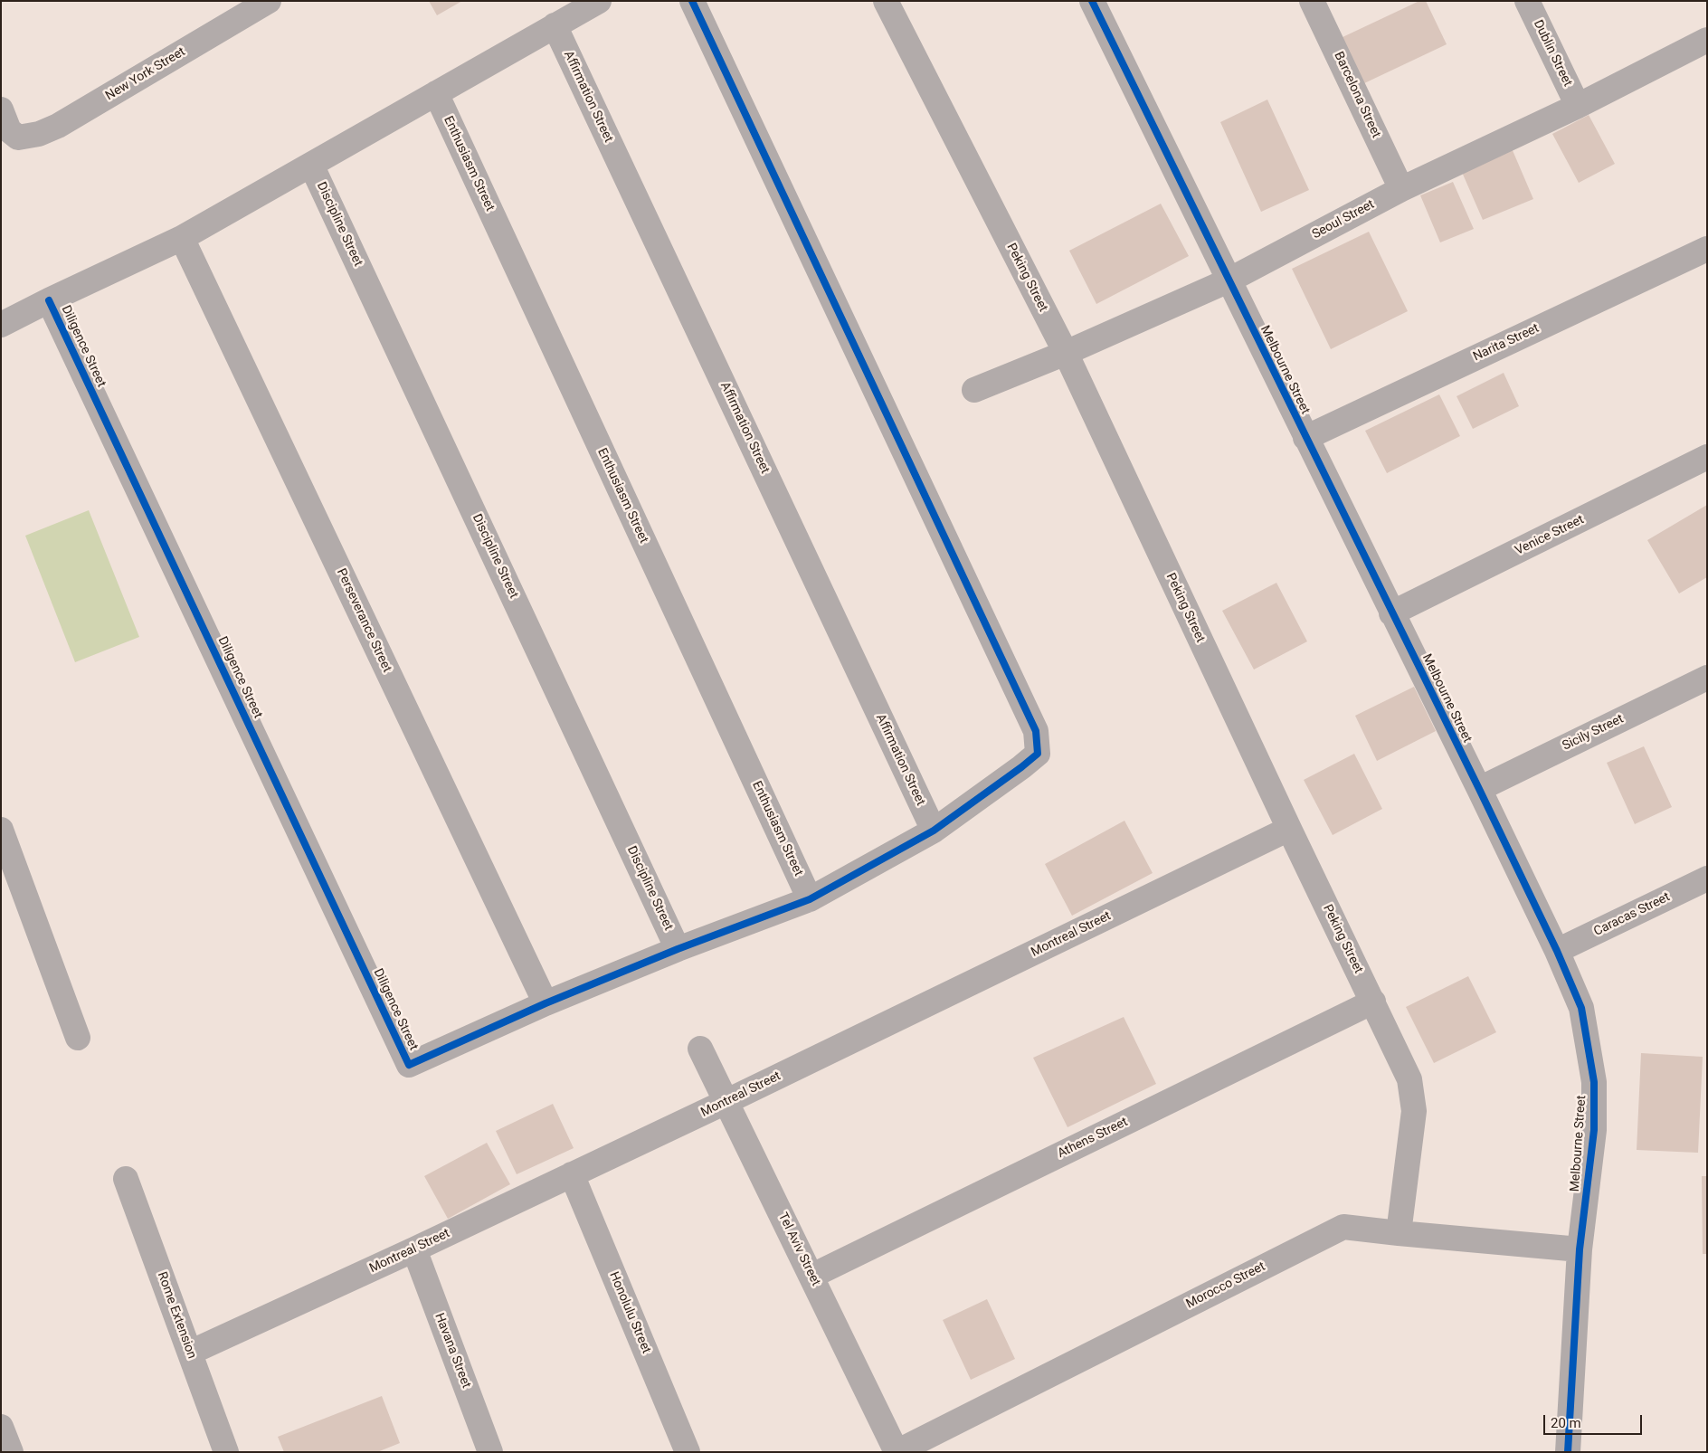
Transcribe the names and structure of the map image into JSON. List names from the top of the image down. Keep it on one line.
{"streets":{"street":["Dublin Street","New York Street","Barcelona Street","Affirmation Street","Enthusiasm Street","Seoul Street","Discipline Street","Peking Street","Narita Street","Diligence Street","Melbourne Street","Venice Street","Perseverance Street","Sicily Street","Caracas Street","Montreal Street","Athens Street","Tel Aviv Street","Morocco Street","Honolulu Street","Rome Extension","Havana Street"]},"crossings":[["Dublin Street","Seoul Street"],["Barcelona Street","Seoul Street"],["Seoul Street","Peking Street"],["Seoul Street","Melbourne Street"],["Peking Street","Montreal Street"],["Peking Street","Athens Street"],["Peking Street","Morocco Street"],["Narita Street","Melbourne Street"],["Diligence Street","Perseverance Street"],["Melbourne Street","Venice Street"],["Melbourne Street","Sicily Street"],["Melbourne Street","Caracas Street"],["Melbourne Street","Morocco Street"],["Montreal Street","Tel Aviv Street"],["Montreal Street","Honolulu Street"],["Montreal Street","Rome Extension"],["Montreal Street","Havana Street"],["Athens Street","Tel Aviv Street"],["Tel Aviv Street","Morocco Street"]],"scale_bar":"20 m"}
